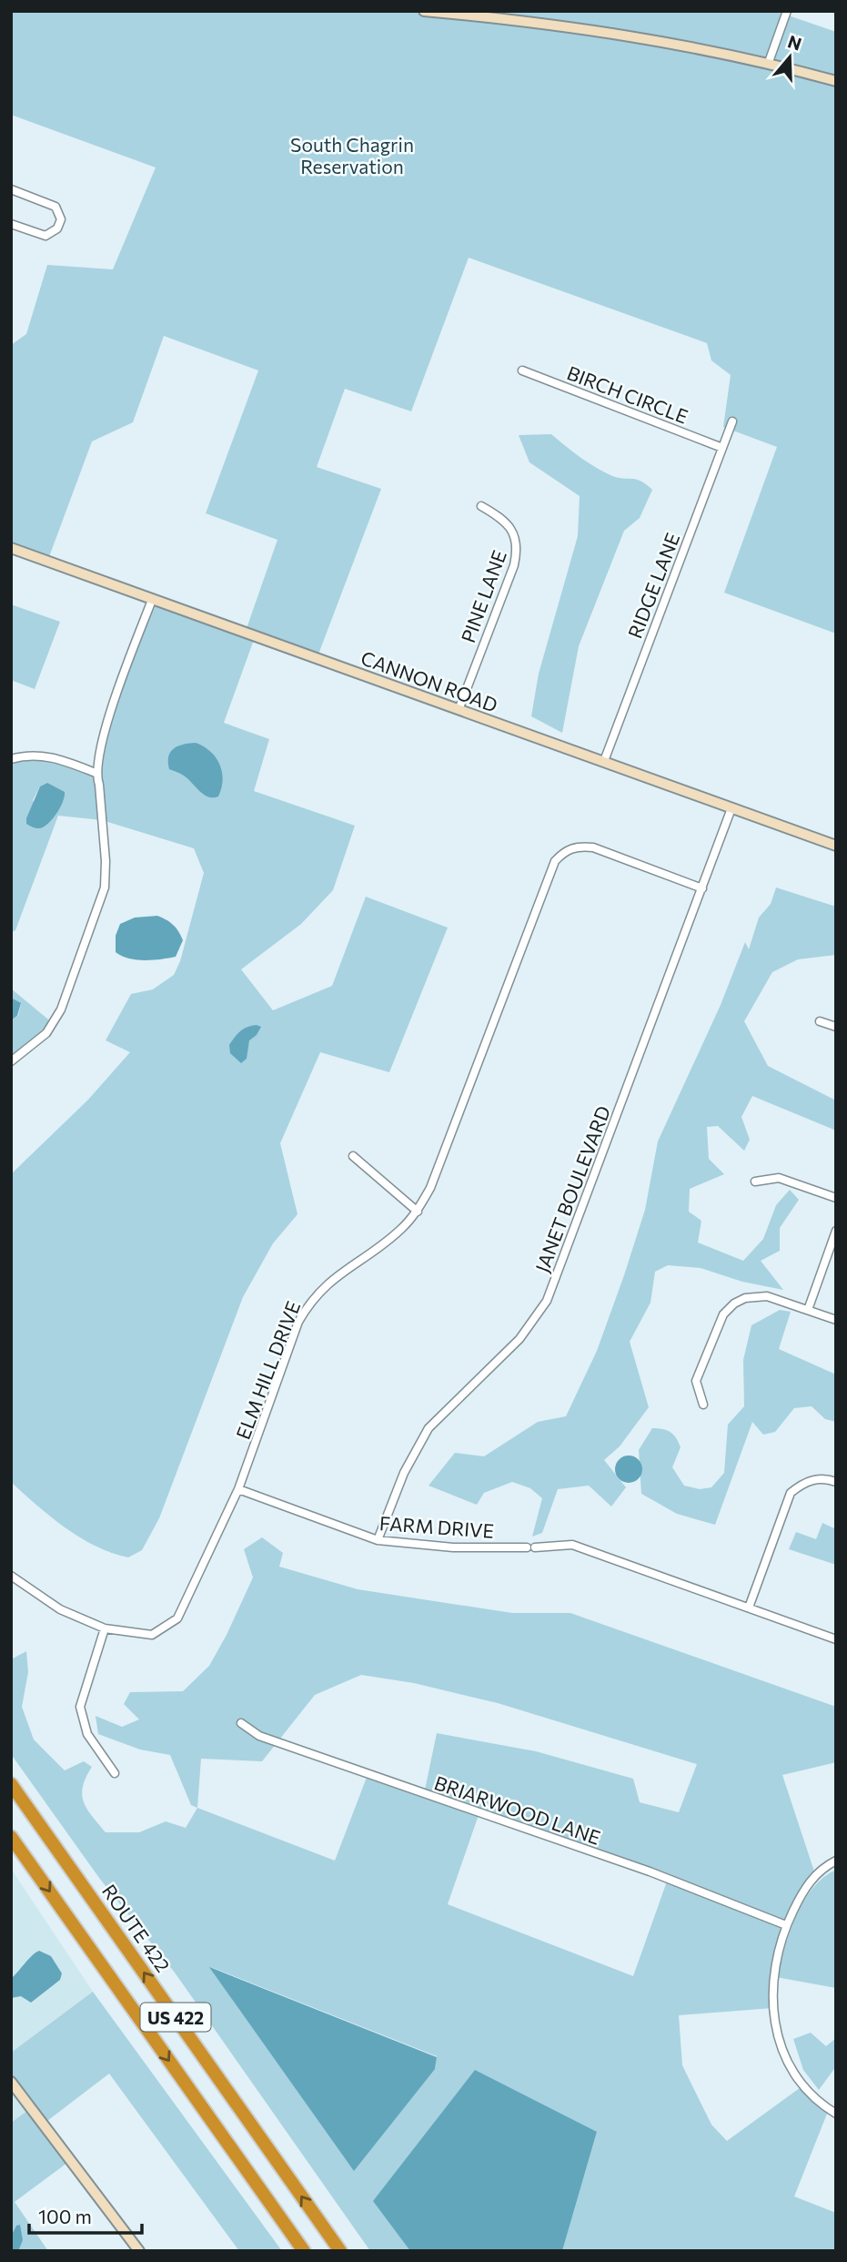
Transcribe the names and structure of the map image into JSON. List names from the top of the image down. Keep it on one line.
{"streets":{"highway":["ROUTE 422","US 422"],"main road":["CANNON ROAD"],"street":["BIRCH CIRCLE","RIDGE LANE","PINE LANE","JANET BOULEVARD","ELM HILL DRIVE","FARM DRIVE","BRIARWOOD LANE"]},"crossings":[["BIRCH CIRCLE","RIDGE LANE"],["RIDGE LANE","CANNON ROAD"],["PINE LANE","CANNON ROAD"],["CANNON ROAD","JANET BOULEVARD"],["JANET BOULEVARD","ELM HILL DRIVE"],["JANET BOULEVARD","FARM DRIVE"],["ELM HILL DRIVE","FARM DRIVE"]],"parks":["South Chagrin Reservation"],"scale_bar":"100 m","north":"top"}
